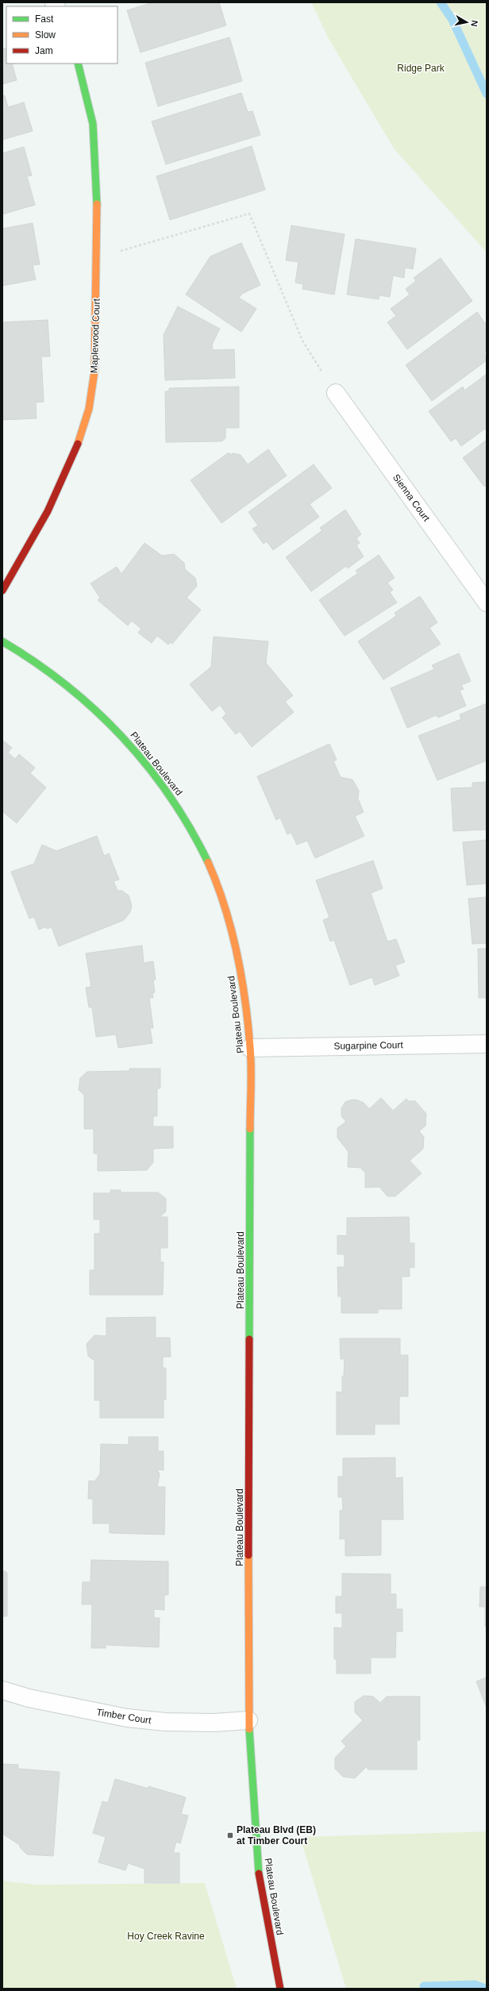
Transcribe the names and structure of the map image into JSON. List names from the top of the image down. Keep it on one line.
{"streets":{"street":["Maplewood Court","Sienna Court","Plateau Boulevard","Sugarpine Court","Timber Court"]},"crossings":[["Plateau Boulevard","Sugarpine Court"],["Plateau Boulevard","Timber Court"]],"parks":["Ridge Park","Hoy Creek Ravine"],"places":{"transit":["Plateau Blvd (EB) at Timber Court"]},"legend":["Fast","Slow","Jam"],"north":"right"}
